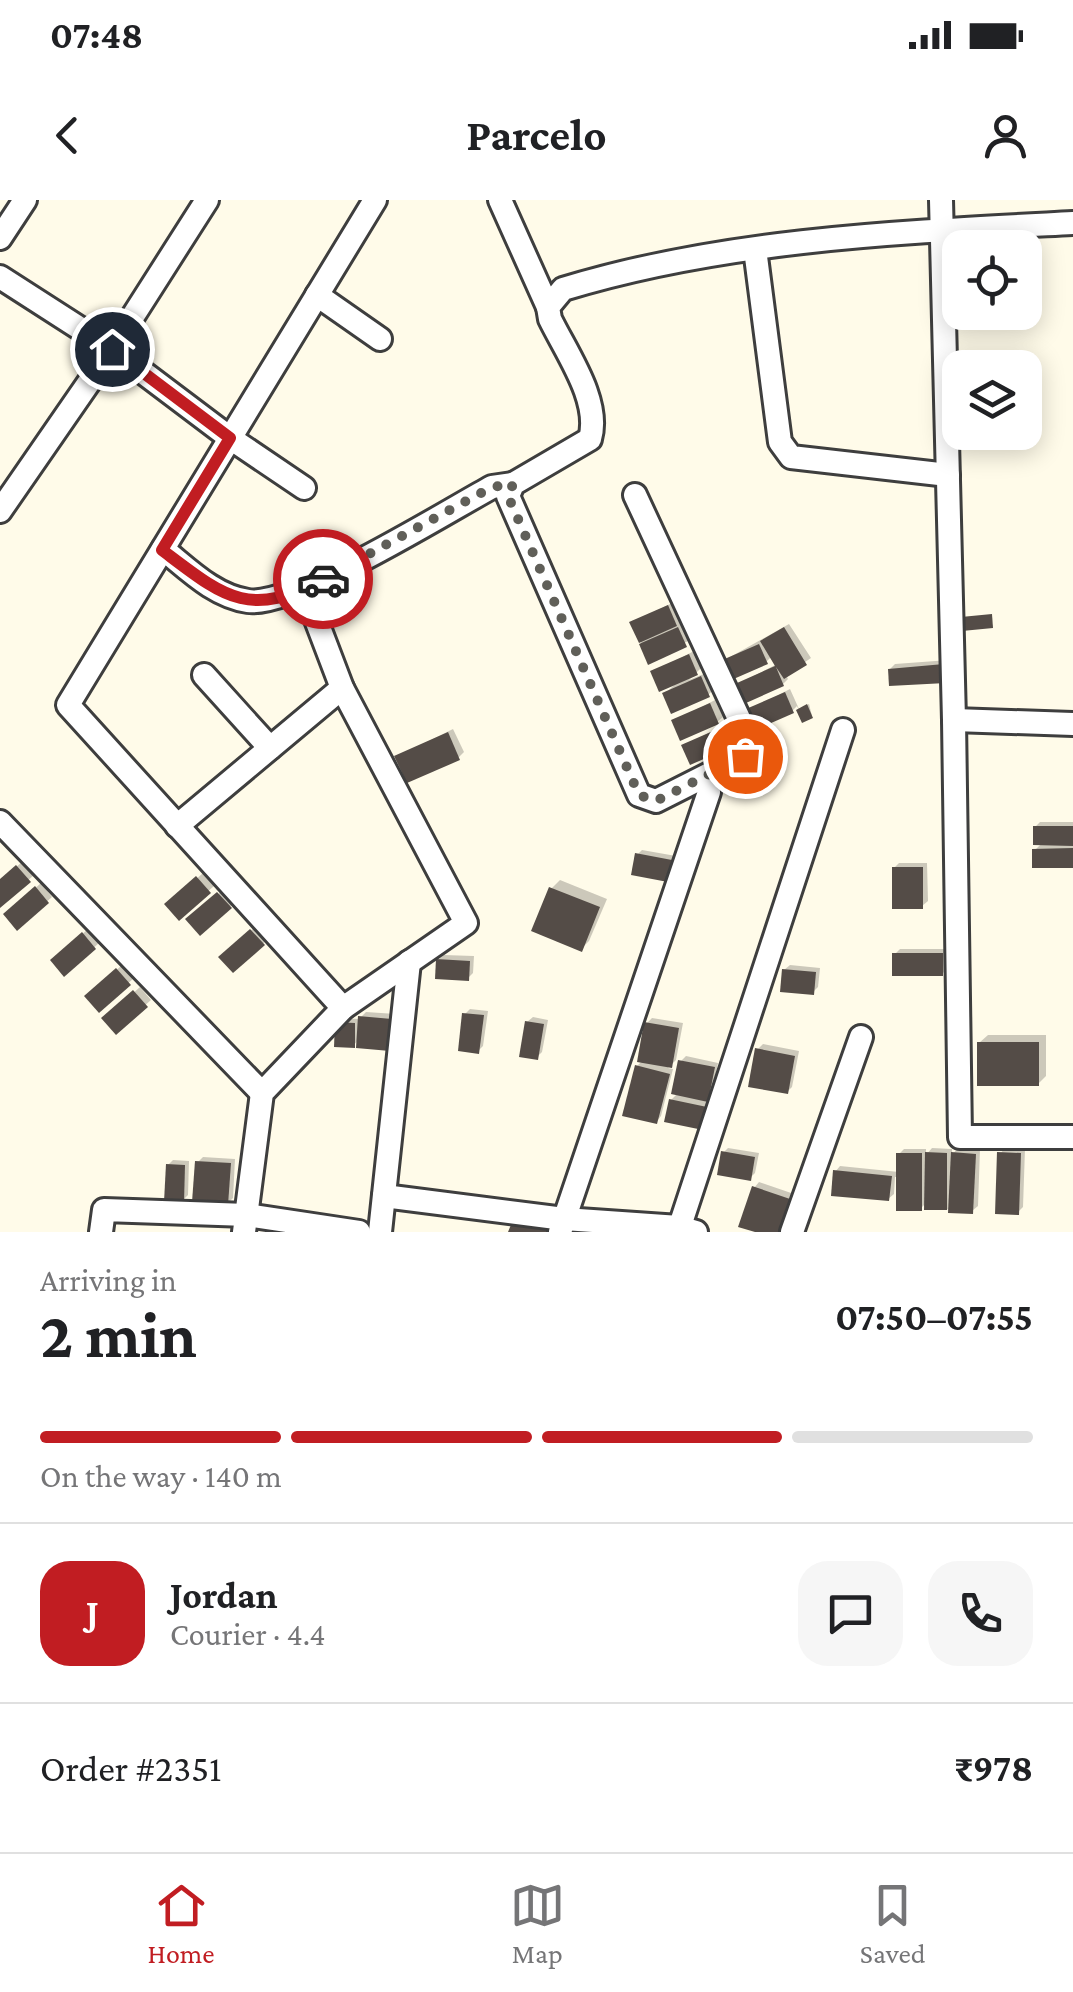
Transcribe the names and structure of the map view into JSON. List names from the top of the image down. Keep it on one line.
{"page":{"status":"07:48","header":"Parcelo","heading":["2 min","Arriving in","07:50–07:55"],"panel":["Jordan","Courier · 4.4","Order #2351","₹978"],"bar":"On the way · 140 m","round":"J","tabs":["Home","Map","Saved"]}}
